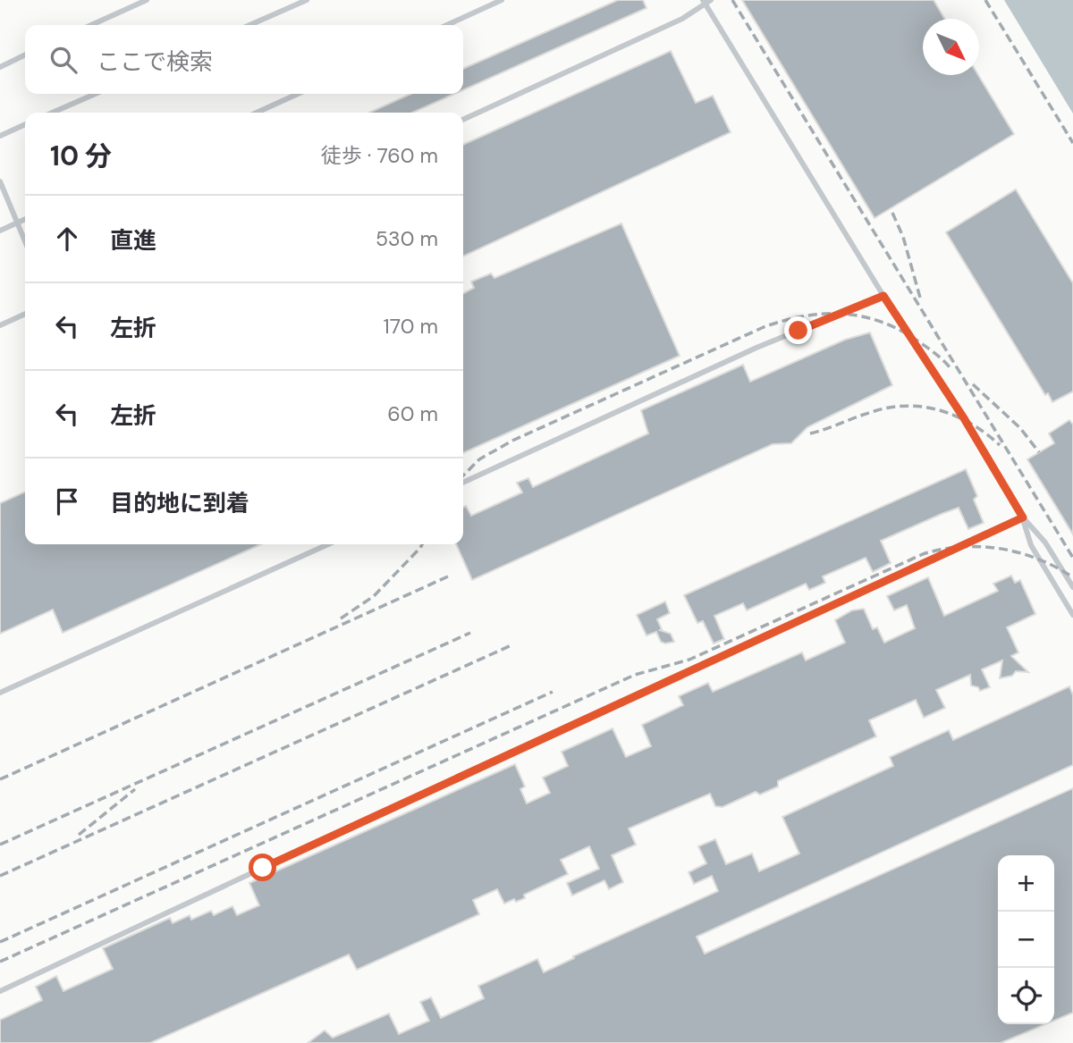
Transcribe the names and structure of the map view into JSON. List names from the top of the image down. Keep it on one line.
{"north":"bottom right","page":{"search":"ここで検索","heading":["10 分","徒歩 · 760 m"],"list":[["直進","530 m"],["左折","170 m"],["左折","60 m"],"目的地に到着"],"map_buttons":["+","−"]}}
